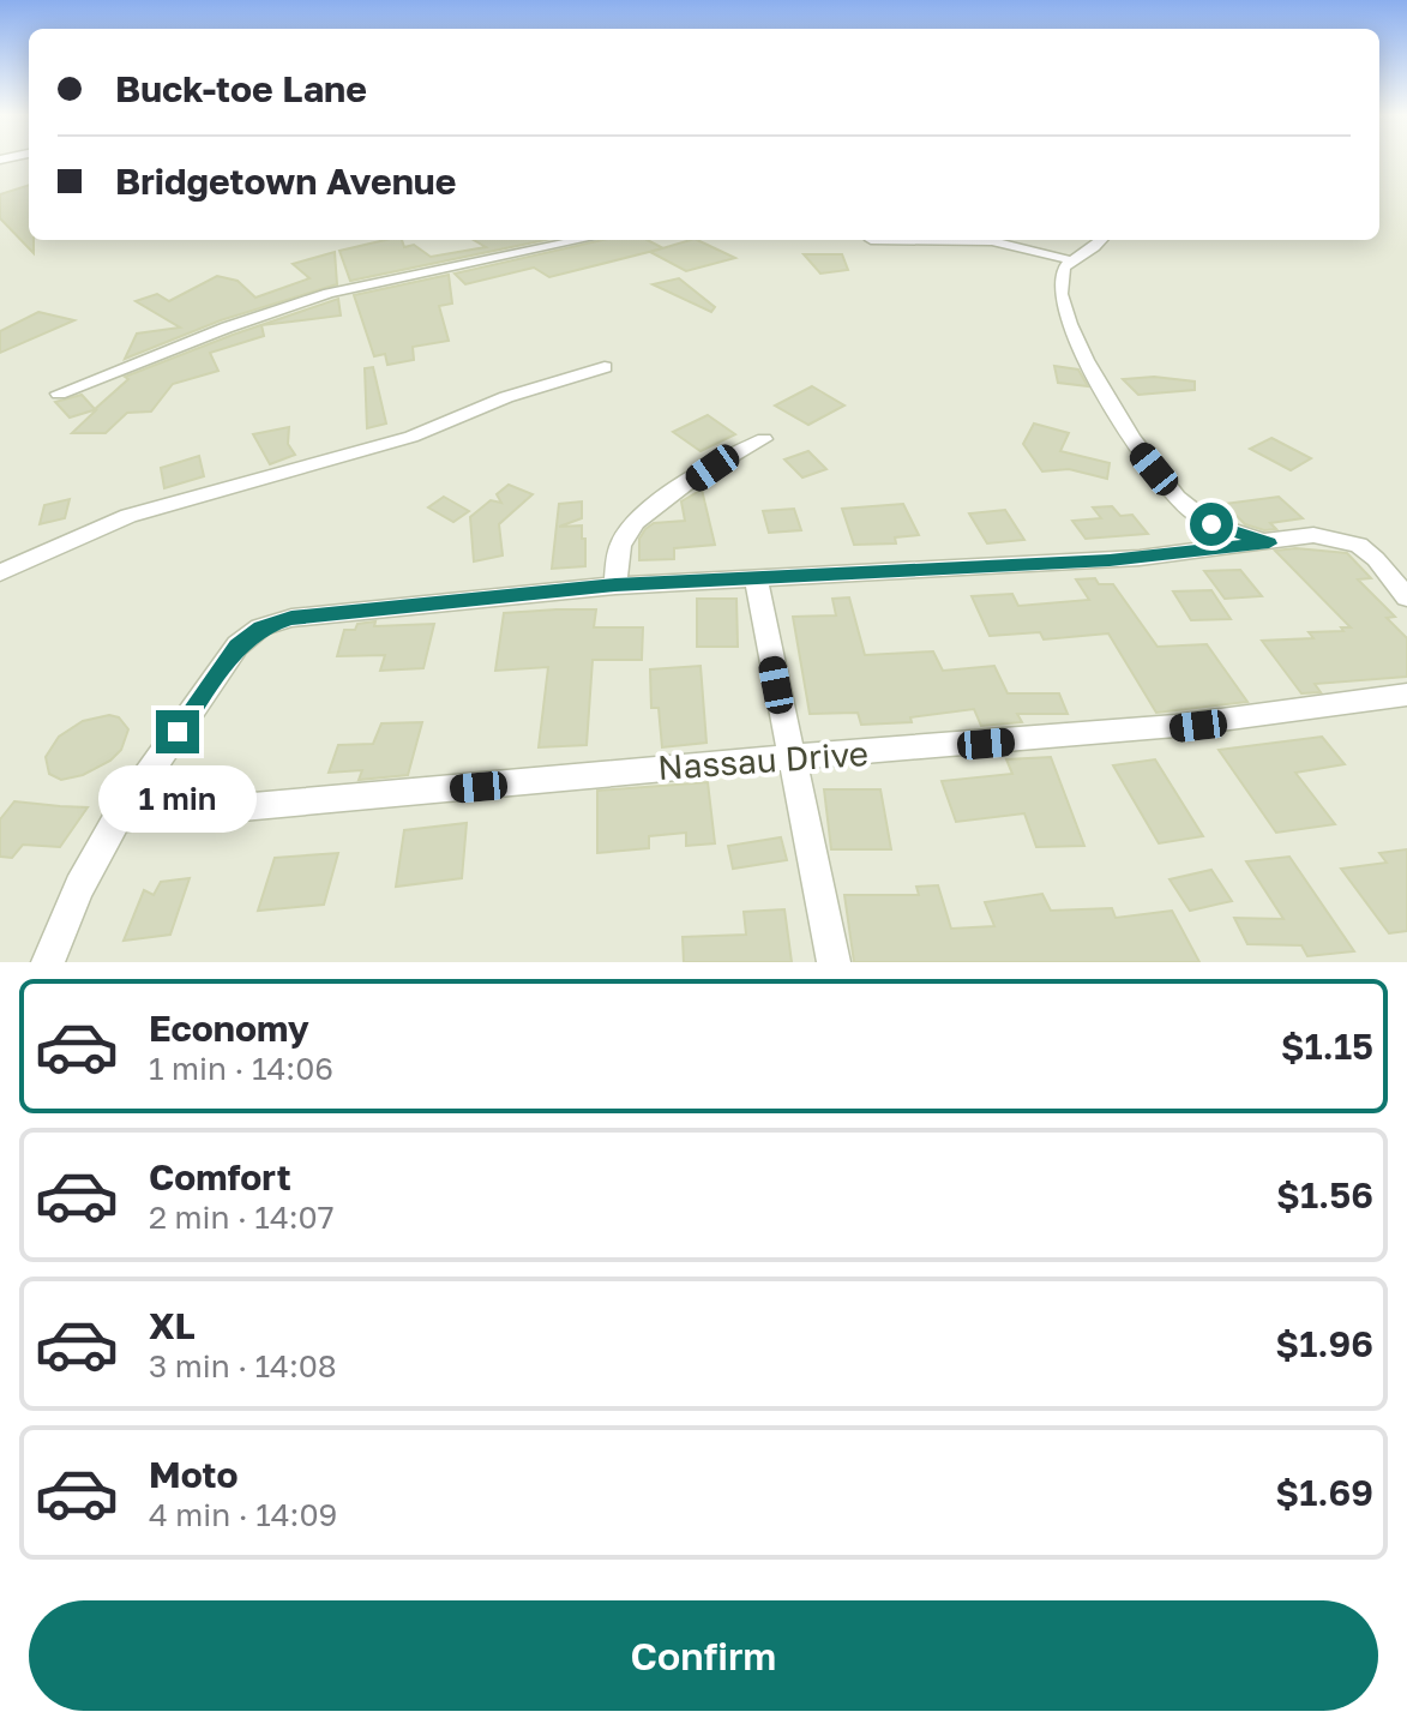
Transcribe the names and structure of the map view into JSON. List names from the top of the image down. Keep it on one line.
{"streets":{"street":["Nassau Drive"]},"page":{"banner":["Buck-toe Lane","Bridgetown Avenue"],"bubble":"1 min","list":[{"name":"Economy","note":"1 min · 14:06","value":"$1.15"},{"name":"Comfort","note":"2 min · 14:07","value":"$1.56"},{"name":"XL","note":"3 min · 14:08","value":"$1.96"},{"name":"Moto","note":"4 min · 14:09","value":"$1.69"}],"buttons":"Confirm"}}
